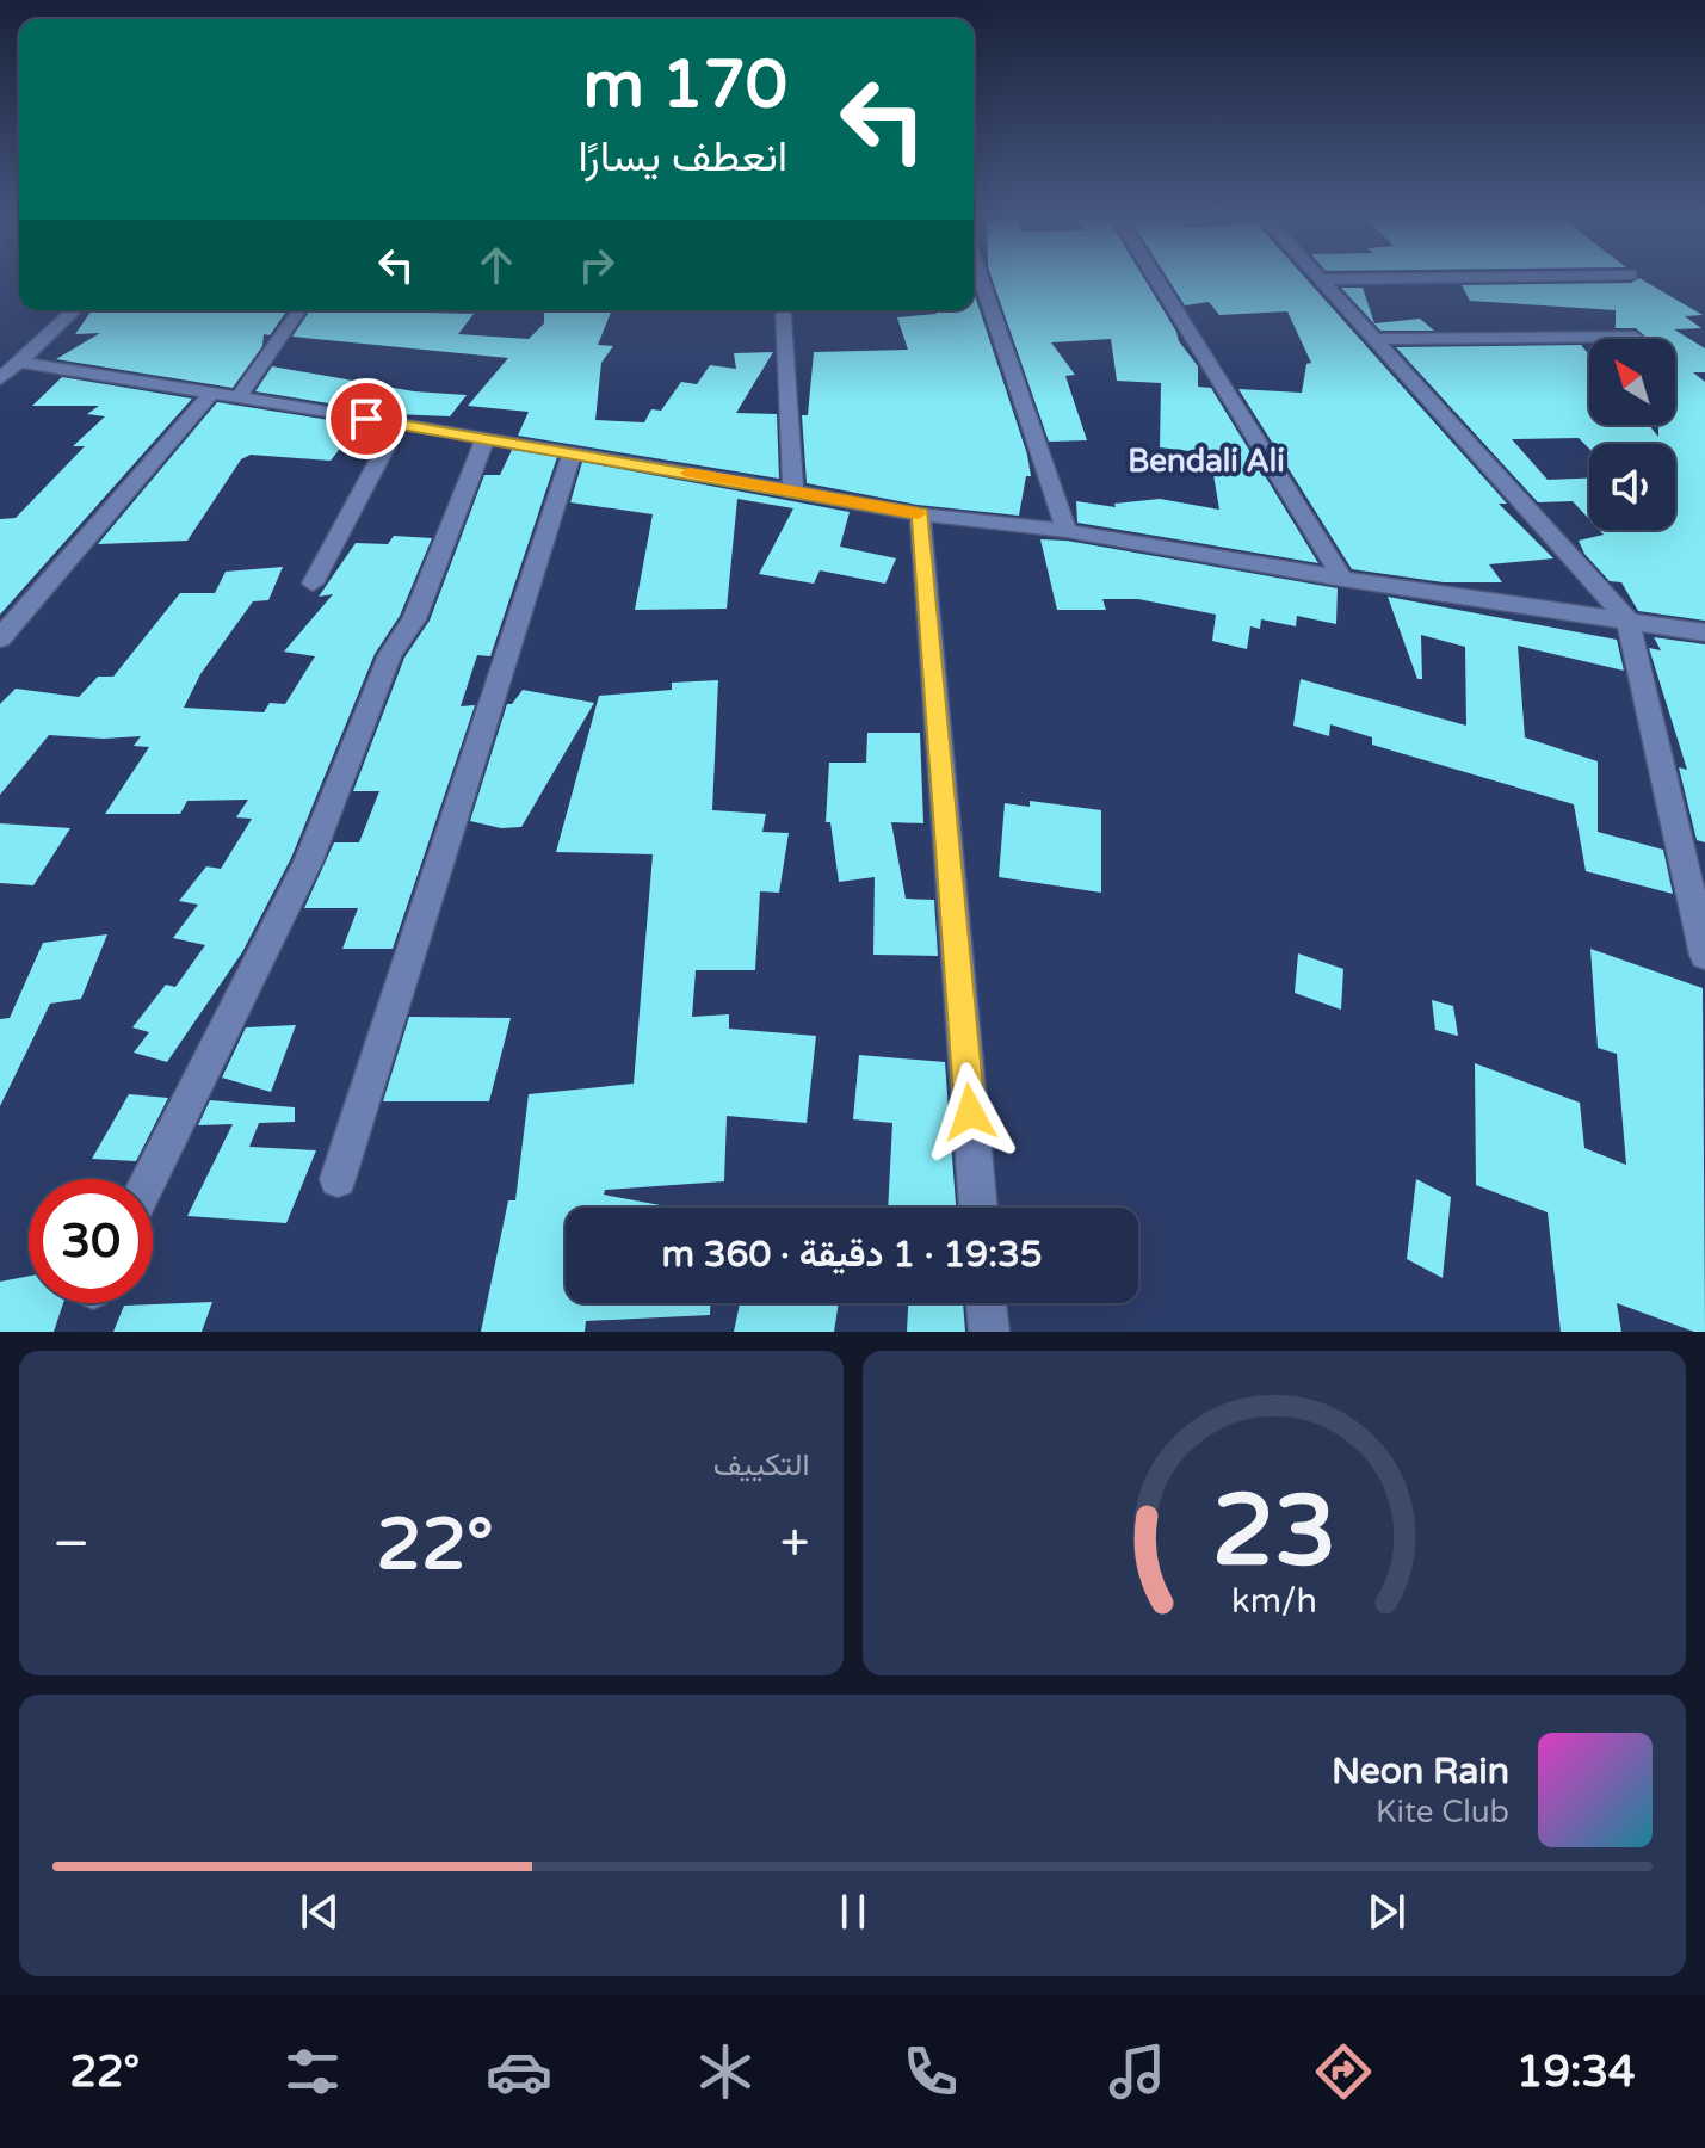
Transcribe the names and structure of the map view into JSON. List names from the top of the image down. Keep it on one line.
{"districts":["Bendali Ali"],"north":"top left","page":{"turn":["170 m","انعطف يسارًا"],"limit":"30","trip":"19:35 · 1 دقيقة · 360 m","tile":"التكييف","heat":["−","22°","+"],"song":["Neon Rain","Kite Club"],"tabs":["19:34","22°"],"gauge":["23","km/h"]}}
